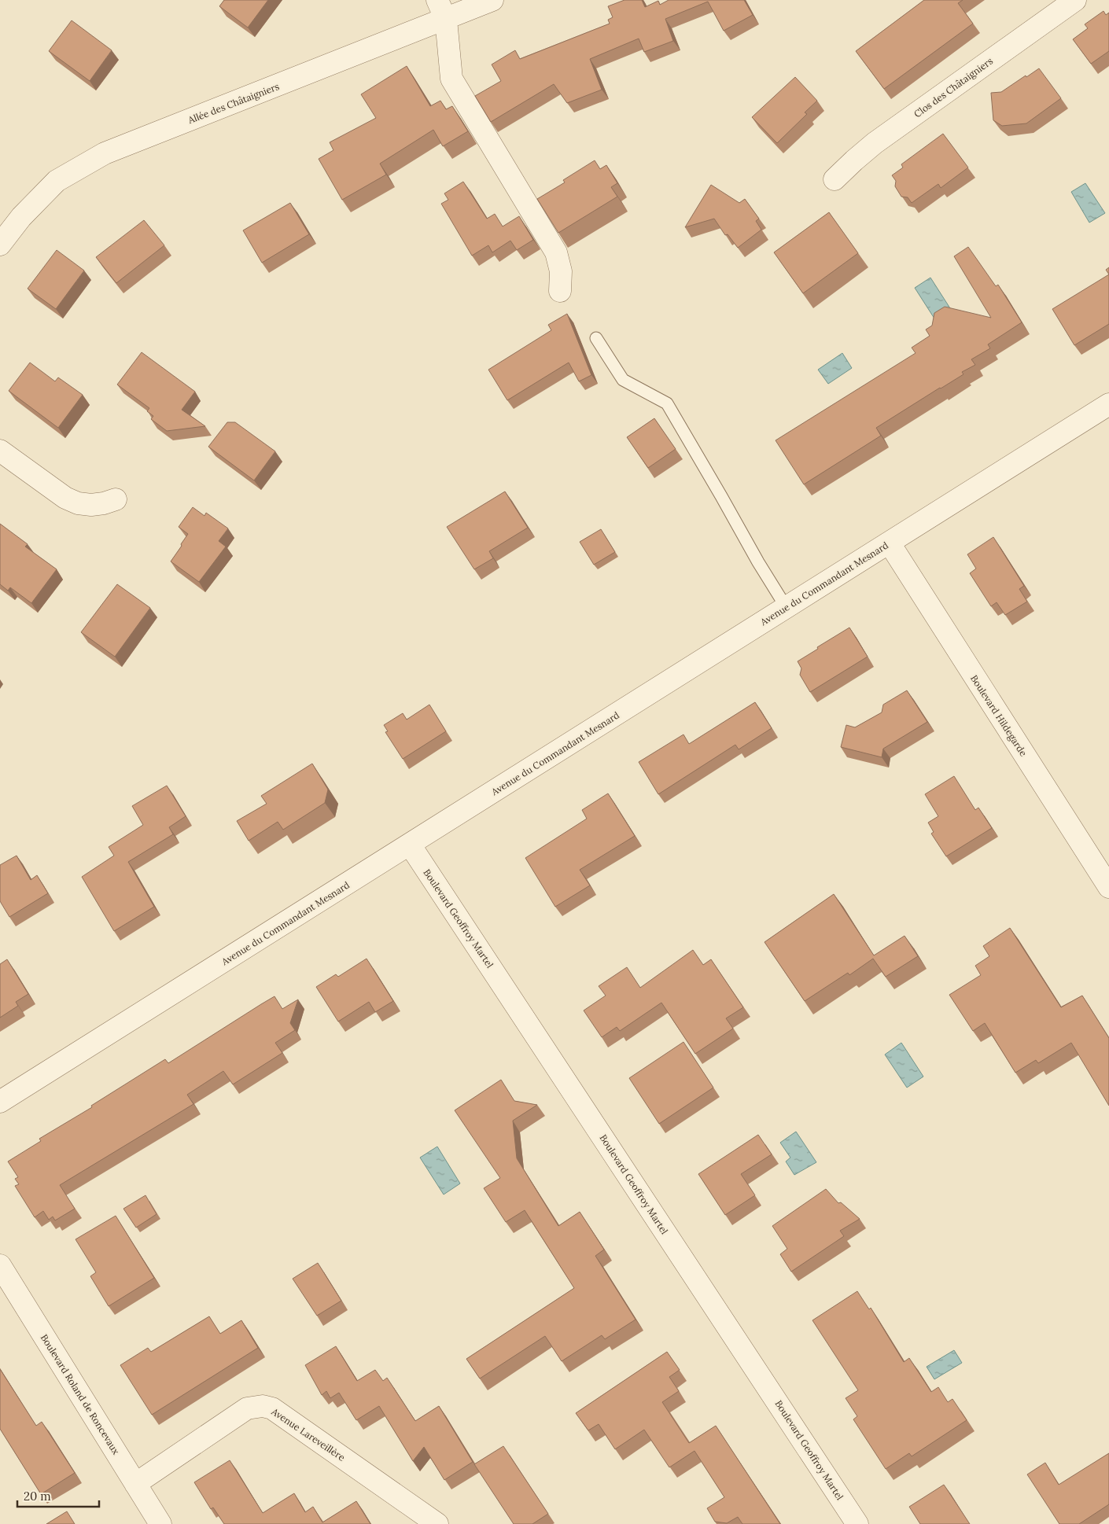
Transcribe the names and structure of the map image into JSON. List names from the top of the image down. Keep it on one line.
{"streets":{"street":["Clos des Châtaigniers","Allée des Châtaigniers","Avenue du Commandant Mesnard","Boulevard Hildegarde","Boulevard Geoffroy Martel","Boulevard Roland de Roncevaux","Avenue Lareveillère"]},"crossings":[["Avenue du Commandant Mesnard","Boulevard Hildegarde"],["Avenue du Commandant Mesnard","Boulevard Geoffroy Martel"],["Boulevard Roland de Roncevaux","Avenue Lareveillère"]],"scale_bar":"20 m"}
